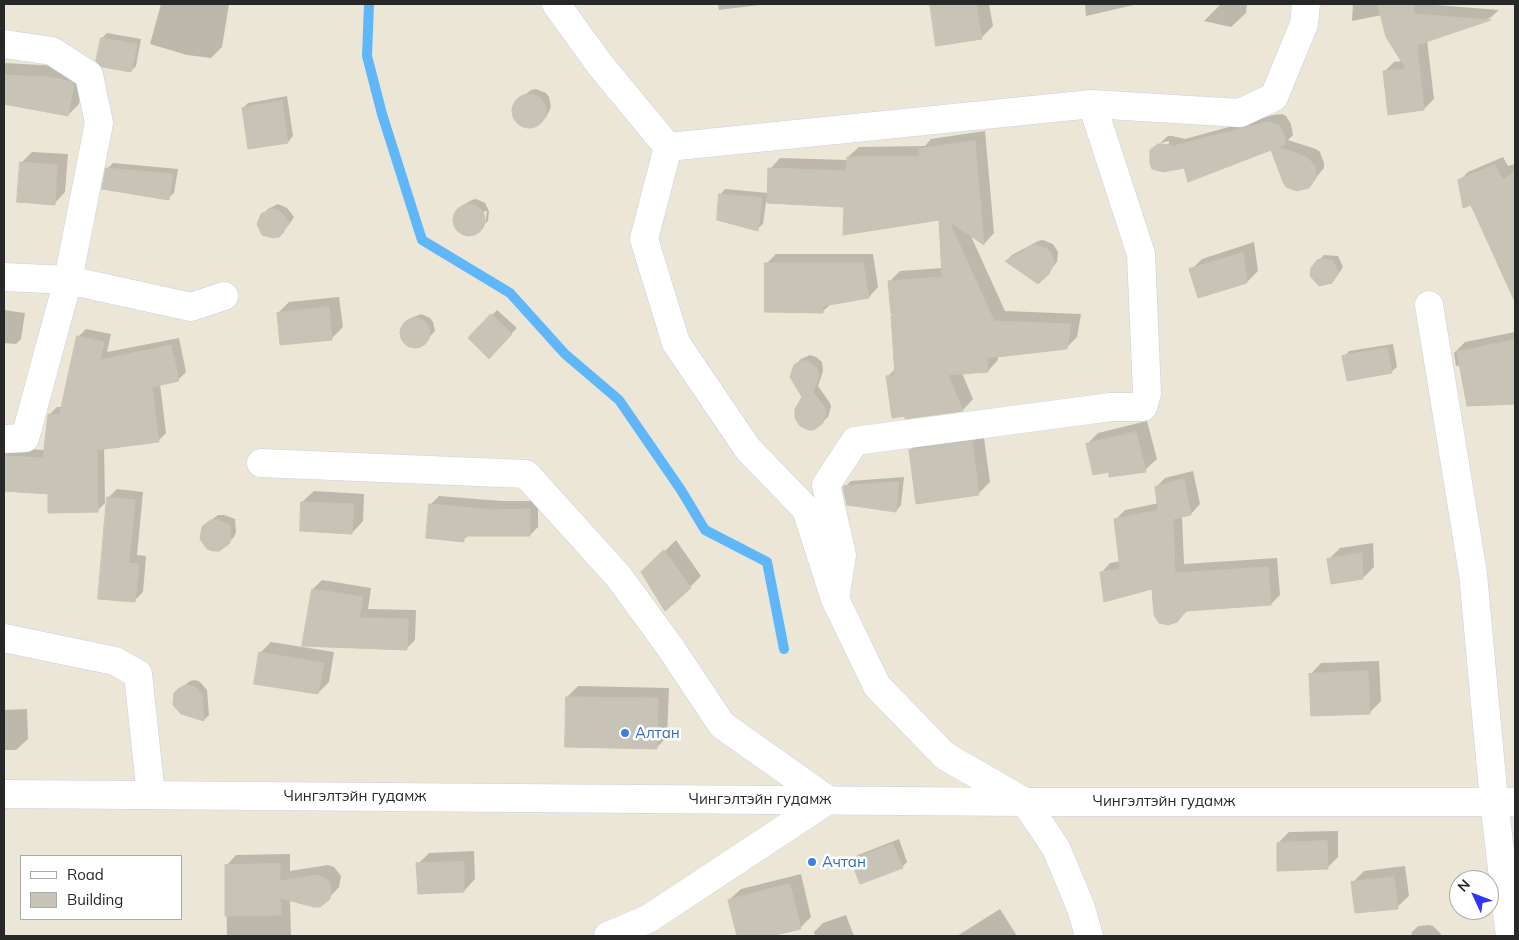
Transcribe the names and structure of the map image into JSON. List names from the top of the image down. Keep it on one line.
{"streets":{"street":["Чингэлтэйн гудамж"]},"places":["Алтан","Ачтан"],"legend":["Road","Building"],"north":"top left"}
